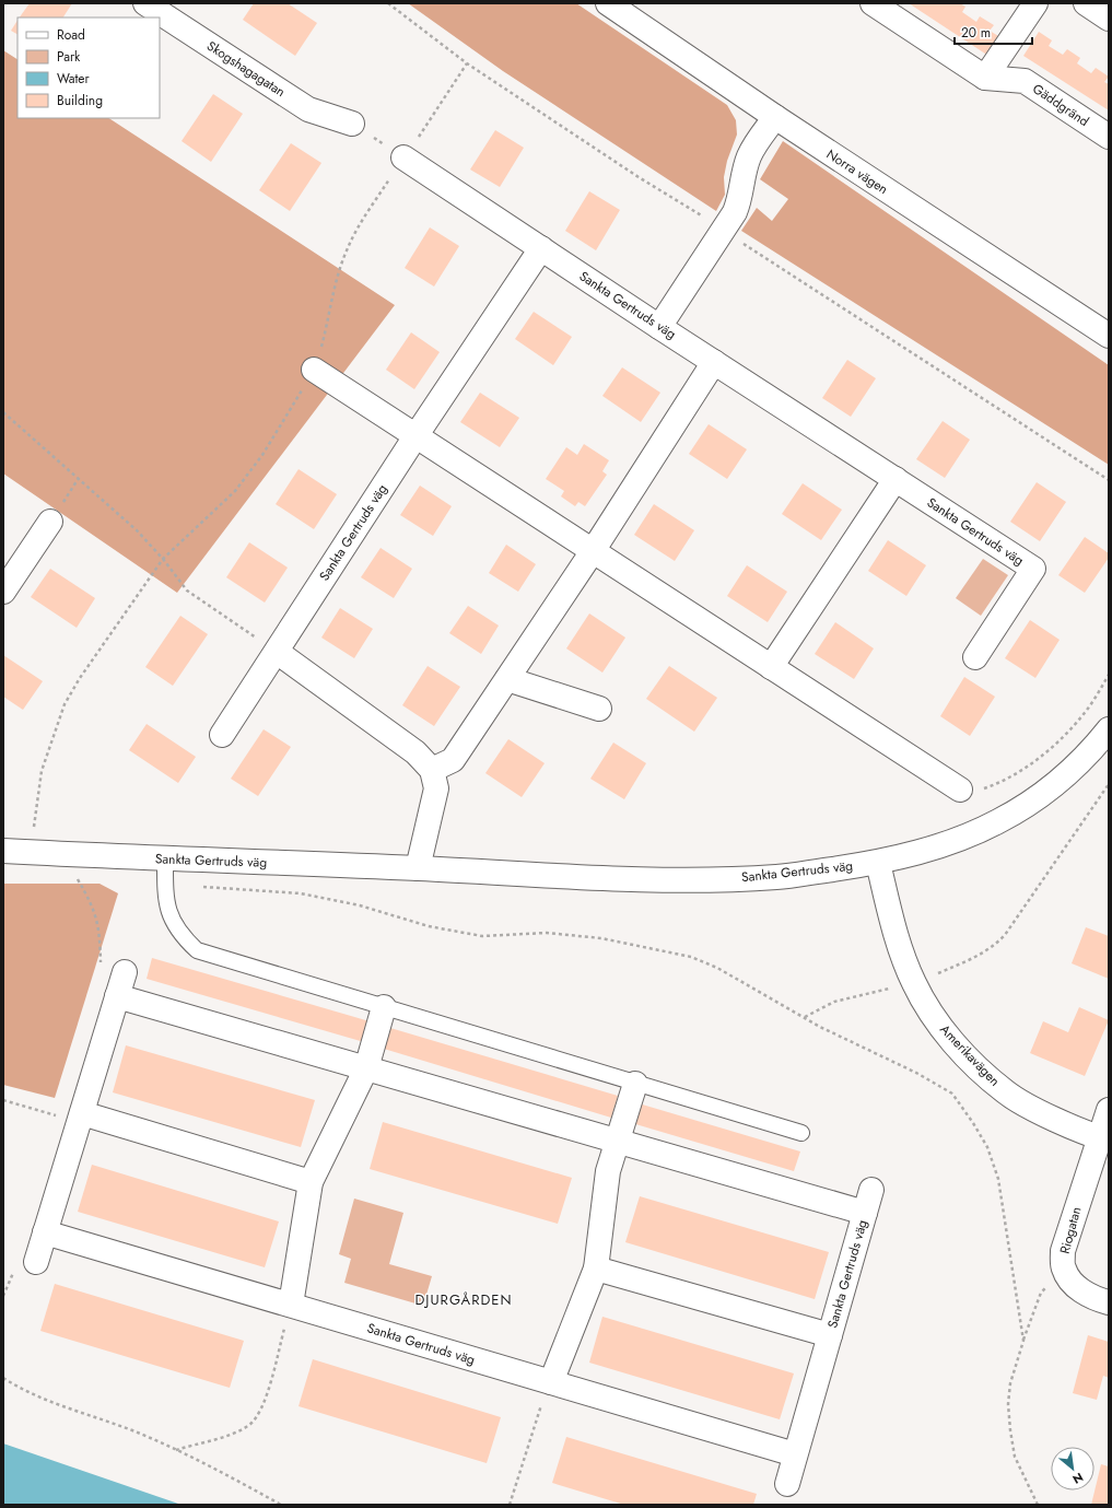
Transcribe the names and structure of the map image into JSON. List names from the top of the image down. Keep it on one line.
{"streets":{"street":["Skogshagagatan","Gäddgränd","Norra vägen","Sankta Gertruds väg","Amerikavägen","Riogatan"]},"crossings":[["Sankta Gertruds väg","Amerikavägen"],["Amerikavägen","Riogatan"]],"districts":["DJURGÅRDEN"],"legend":["Road","Park","Water","Building"],"scale_bar":"20 m","north":"bottom right"}
